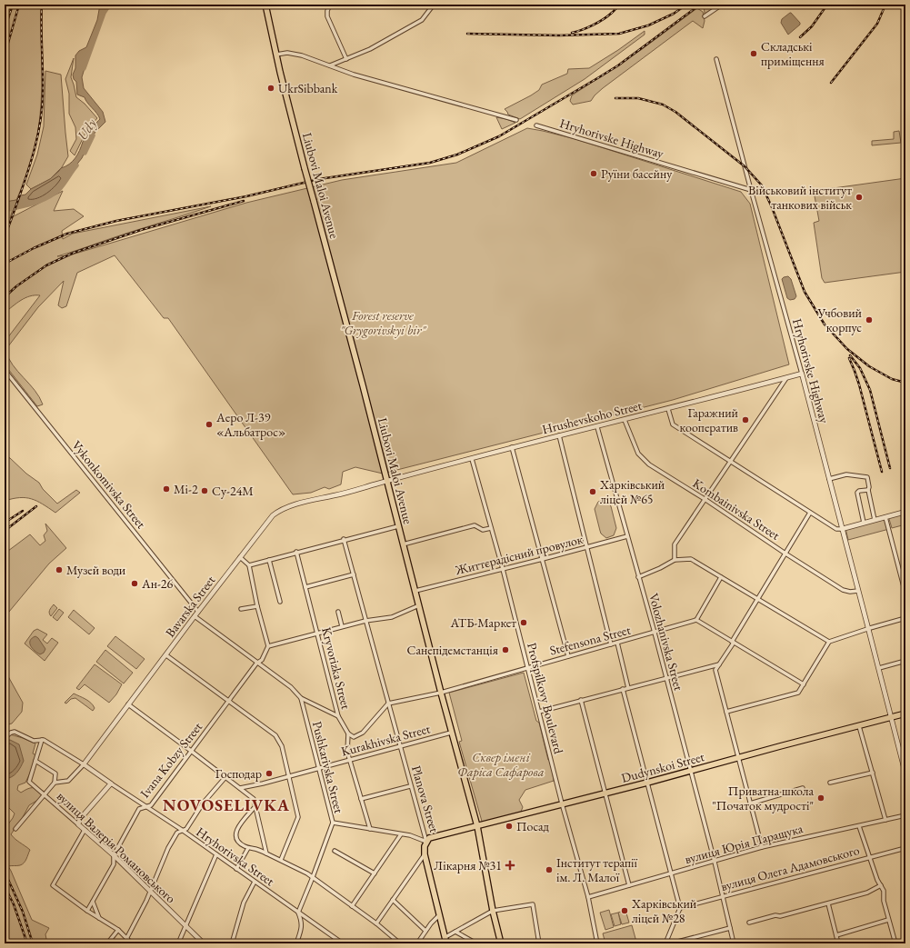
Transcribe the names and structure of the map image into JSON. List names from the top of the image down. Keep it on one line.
{"streets":{"main road":["Liubovi Maloi Avenue","Dudynskoi Street","Planova Street"],"street":["Hryhorivske Highway","Hrushevskoho Street","Vykonkomivska Street","Kombainivska Street","Життєрадісний провулок","Bavarska Street","Stefensona Street","Volozhanivska Street","Kryvorizka Street","Profspilkovy Boulevard","Kurakhivska Street","Ivana Kobzy Street","Pushkarivska Street","вулиця Юрія Паращука","вулиця Валерія Романовського","Hryhorivska Street","вулиця Олега Адамовського"]},"crossings":[["Hryhorivske Highway","Hrushevskoho Street"],["Hryhorivske Highway","Kombainivska Street"],["Hryhorivske Highway","Dudynskoi Street"],["Liubovi Maloi Avenue","Hrushevskoho Street"],["Liubovi Maloi Avenue","Життєрадісний провулок"],["Liubovi Maloi Avenue","Bavarska Street"],["Liubovi Maloi Avenue","Stefensona Street"],["Liubovi Maloi Avenue","Kurakhivska Street"],["Liubovi Maloi Avenue","Dudynskoi Street"],["Hrushevskoho Street","Kombainivska Street"],["Hrushevskoho Street","Bavarska Street"],["Hrushevskoho Street","Volozhanivska Street"],["Hrushevskoho Street","Profspilkovy Boulevard"],["Vykonkomivska Street","Bavarska Street"],["Життєрадісний провулок","Volozhanivska Street"],["Життєрадісний провулок","Profspilkovy Boulevard"],["Bavarska Street","вулиця Валерія Романовського"],["Bavarska Street","Hryhorivska Street"],["Stefensona Street","Volozhanivska Street"],["Stefensona Street","Profspilkovy Boulevard"],["Stefensona Street","Planova Street"],["Volozhanivska Street","Dudynskoi Street"],["Volozhanivska Street","вулиця Юрія Паращука"],["Volozhanivska Street","вулиця Олега Адамовського"],["Profspilkovy Boulevard","Dudynskoi Street"],["Profspilkovy Boulevard","вулиця Юрія Паращука"],["Kurakhivska Street","Pushkarivska Street"],["Kurakhivska Street","Planova Street"],["Ivana Kobzy Street","вулиця Валерія Романовського"],["Ivana Kobzy Street","Hryhorivska Street"],["Pushkarivska Street","Hryhorivska Street"],["Dudynskoi Street","Planova Street"],["вулиця Валерія Романовського","Hryhorivska Street"]],"districts":["NOVOSELIVKA"],"water":["Udy"],"parks":["Forest reserve \"Grygorivskyi bir\"","Сквер імені Фаріса Сафарова"],"places":{"other":["Складські приміщення","UkrSibbank","Руїни басейну","Військовий інститут танкових військ","Учбовий корпус","Гаражний кооператив","Аеро Л-39 «Альбатрос»","Мі-2","Су-24М","Харківський ліцей №65","Музей води","Ан-26","АТБ-Маркет","Санепідемстанція","Господар","Приватна школа \"Початок мудрості\"","Посад","Інститут терапії ім. Л. Малої","Харківський ліцей №28"],"health":["Лікарня №31"]}}
